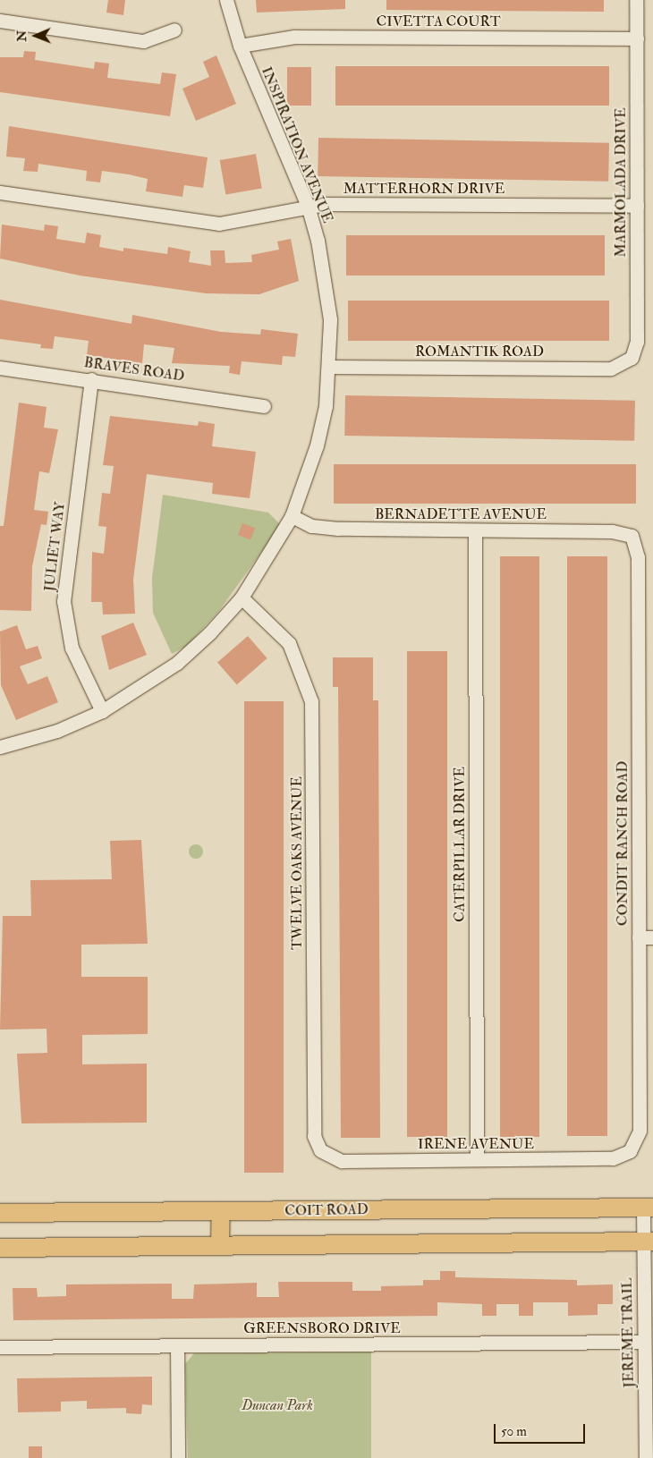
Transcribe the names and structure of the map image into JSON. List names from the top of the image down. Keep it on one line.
{"streets":{"main road":["COIT ROAD"],"street":["CIVETTA COURT","INSPIRATION AVENUE","MARMOLADA DRIVE","MATTERHORN DRIVE","ROMANTIK ROAD","BRAVES ROAD","BERNADETTE AVENUE","JULIET WAY","CONDIT RANCH ROAD","CATERPILLAR DRIVE","TWELVE OAKS AVENUE","IRENE AVENUE","GREENSBORO DRIVE","JEREME TRAIL"]},"crossings":[["CIVETTA COURT","INSPIRATION AVENUE"],["CIVETTA COURT","MARMOLADA DRIVE"],["INSPIRATION AVENUE","MATTERHORN DRIVE"],["INSPIRATION AVENUE","ROMANTIK ROAD"],["INSPIRATION AVENUE","BERNADETTE AVENUE"],["INSPIRATION AVENUE","JULIET WAY"],["INSPIRATION AVENUE","TWELVE OAKS AVENUE"],["MARMOLADA DRIVE","MATTERHORN DRIVE"],["MARMOLADA DRIVE","ROMANTIK ROAD"],["BRAVES ROAD","JULIET WAY"],["BERNADETTE AVENUE","CONDIT RANCH ROAD"],["BERNADETTE AVENUE","CATERPILLAR DRIVE"],["CONDIT RANCH ROAD","IRENE AVENUE"],["CATERPILLAR DRIVE","IRENE AVENUE"],["TWELVE OAKS AVENUE","IRENE AVENUE"],["COIT ROAD","JEREME TRAIL"],["GREENSBORO DRIVE","JEREME TRAIL"]],"parks":["Duncan Park"],"scale_bar":"50 m","north":"left"}
